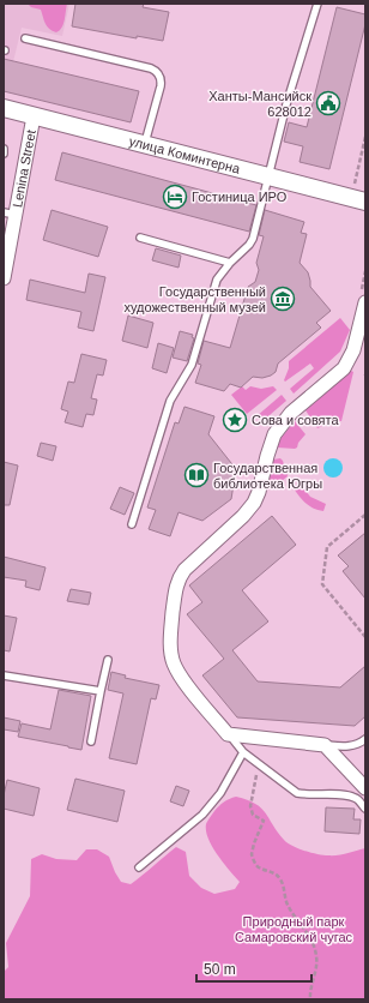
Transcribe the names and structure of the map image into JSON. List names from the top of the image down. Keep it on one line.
{"streets":{"street":["улица Коминтерна","Lenina Street"]},"crossings":[["улица Коминтерна","Lenina Street"]],"parks":["Природный парк Самаровский чугас"],"places":{"public building":["Ханты-Мансийск 628012"],"hotel":["Гостиница ИРО"],"museum":["Государственный художественный музей"],"place":["Сова и совята"],"library":["Государственная библиотека Югры"]},"scale_bar":"50 m"}
